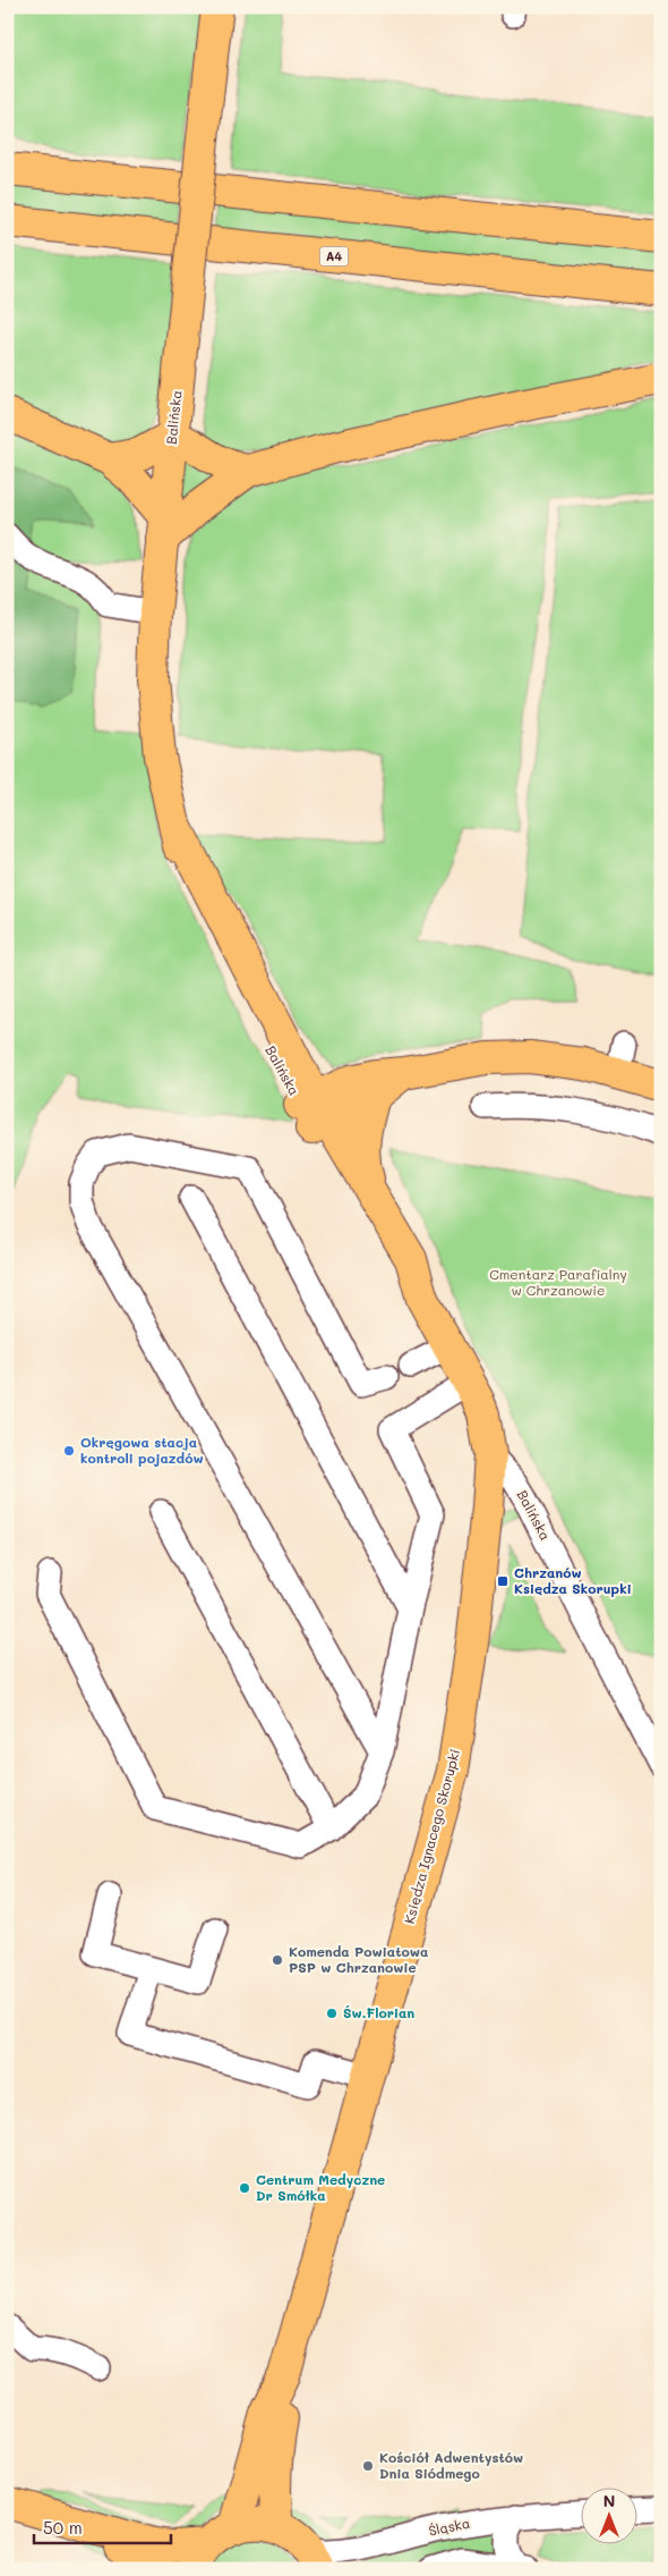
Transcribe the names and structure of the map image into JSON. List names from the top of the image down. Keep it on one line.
{"streets":{"main road":["A4","Balińska","Księdza Ignacego Skorupki"],"street":["Śląska"]},"crossings":[["Balińska","Księdza Ignacego Skorupki"]],"parks":["Cmentarz Parafialny w Chrzanowie"],"places":{"other":["Okręgowa stacja kontroli pojazdów","Komenda Powiatowa PSP w Chrzanowie","Św.Florian","Centrum Medyczne Dr Smółka","Kościół Adwentystów Dnia Siódmego"],"transit":["Chrzanów Księdza Skorupki"]},"scale_bar":"50 m","north":"top"}
